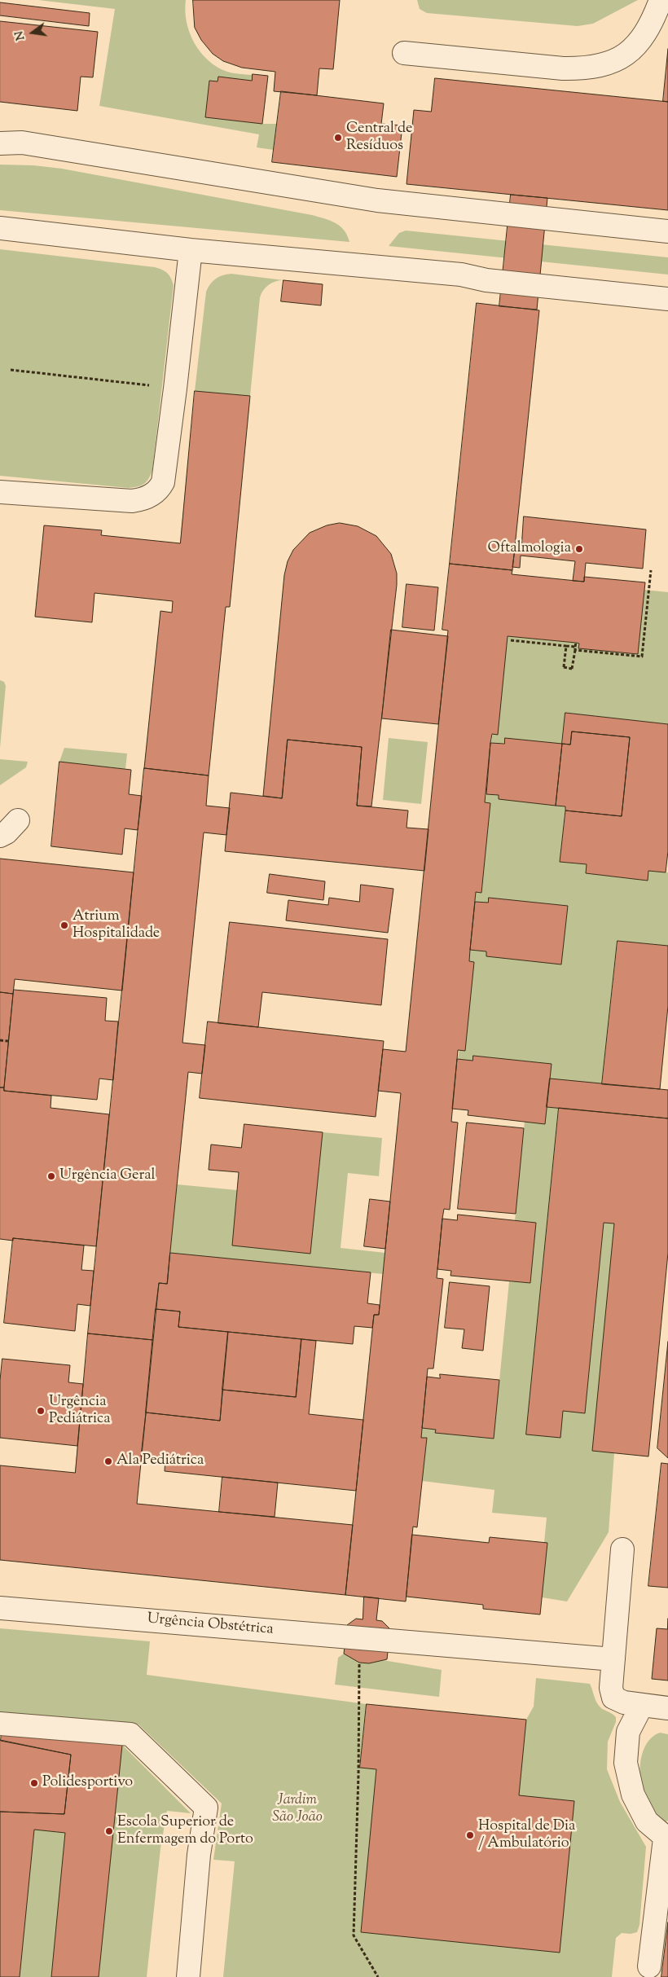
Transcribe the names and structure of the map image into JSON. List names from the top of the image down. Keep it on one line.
{"streets":{"lane":["Urgência Obstétrica"]},"parks":["Jardim São João"],"places":["Central de Resíduos","Oftalmologia","Atrium Hospitalidade","Urgência Geral","Urgência Pediátrica","Ala Pediátrica","Polidesportivo","Escola Superior de Enfermagem do Porto","Hospital de Dia / Ambulatório"],"north":"left"}
